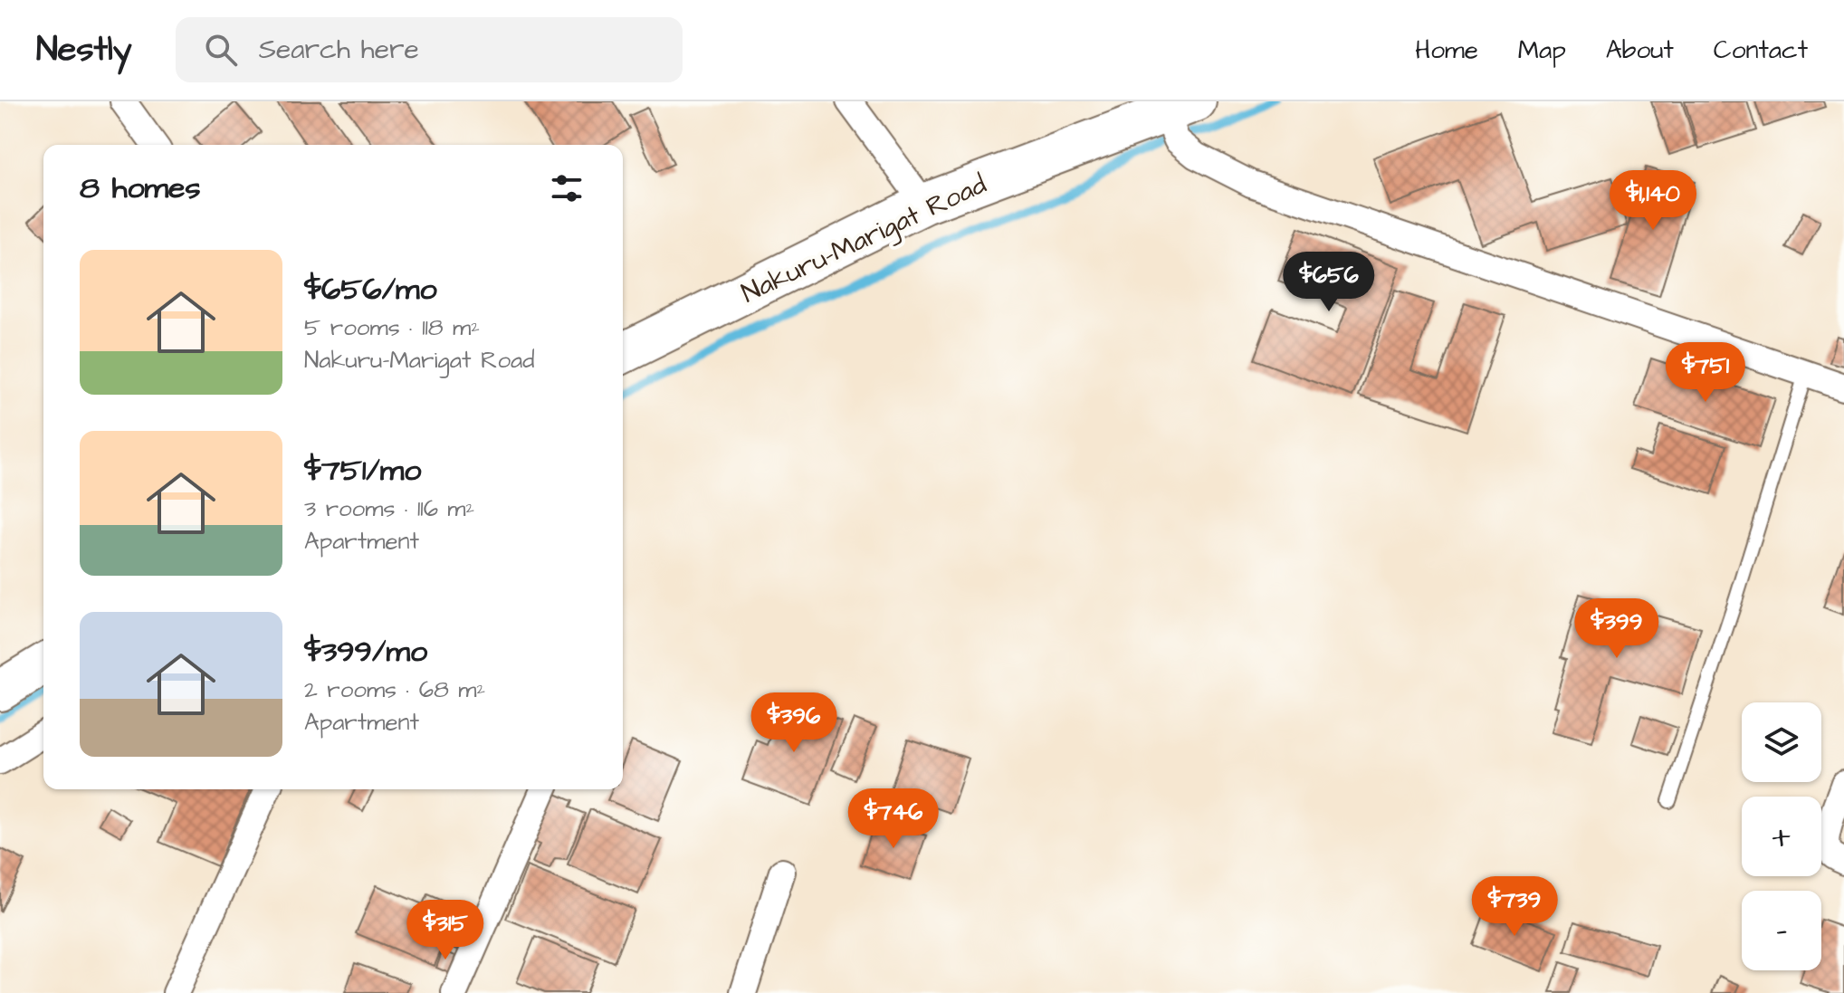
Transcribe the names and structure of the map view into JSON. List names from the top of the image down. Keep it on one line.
{"streets":{"main road":["Nakuru-Marigat Road"]},"page":{"header":"Nestly","search":"Search here","nav":["Home","Map","About","Contact"],"heading":"8 homes","price":["$1,140","$656","$751","$399","$396","$746","$739","$315"],"list":[{"name":"$656/mo","note":"5 rooms · 118 m² · Nakuru-Marigat Road"},{"name":"$751/mo","note":"3 rooms · 116 m² · Apartment"},{"name":"$399/mo","note":"2 rooms · 68 m² · Apartment"}],"map_buttons":["+","−"]}}
